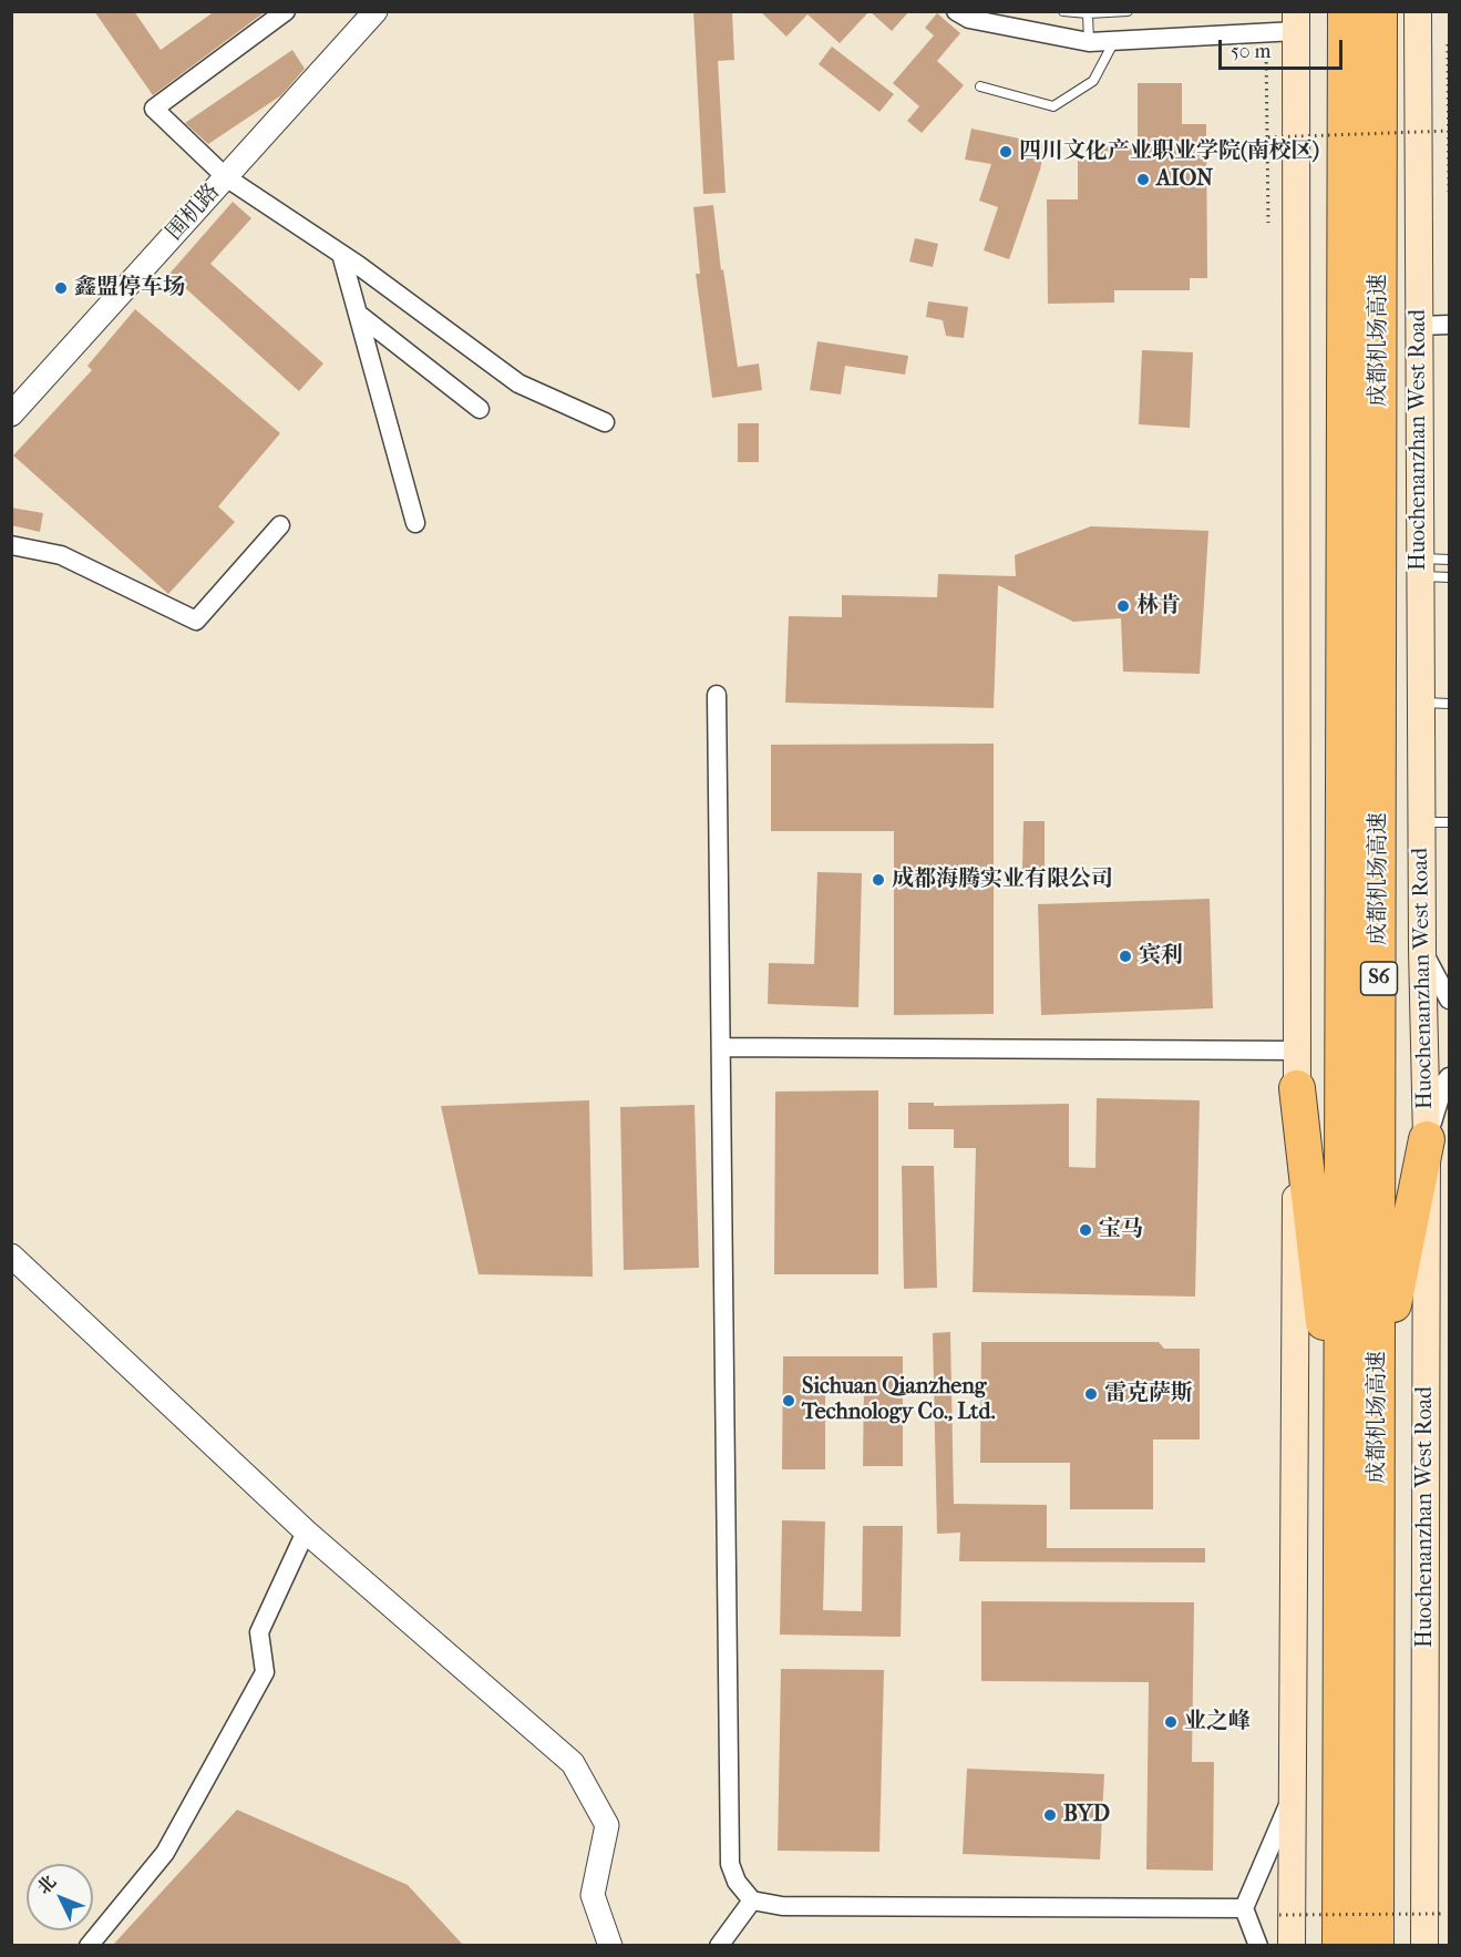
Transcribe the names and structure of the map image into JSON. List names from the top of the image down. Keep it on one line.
{"streets":{"highway":["成都机场高速","S6"],"main road":["Huochenanzhan West Road"],"street":["围机路"]},"places":["四川文化产业职业学院(南校区)","AION","鑫盟停车场","林肯","成都海腾实业有限公司","宾利","宝马","雷克萨斯","Sichuan Qianzheng Technology Co., Ltd.","业之峰","BYD"],"scale_bar":"50 m","north":"top left"}
